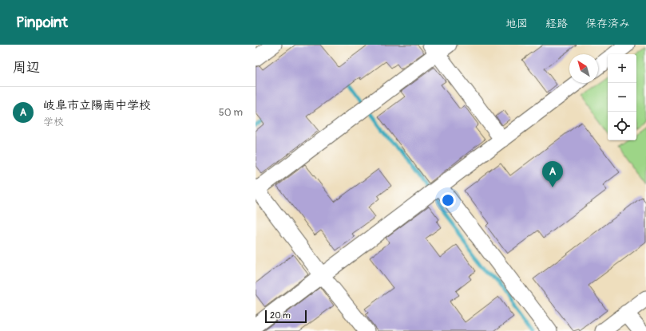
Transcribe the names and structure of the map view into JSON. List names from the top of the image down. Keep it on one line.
{"scale_bar":"20 m","north":"top left","page":{"header":"Pinpoint","nav":["地図","経路","保存済み"],"heading":"周辺","map_buttons":["+","−"],"list":[{"mark":"A","name":"岐阜市立陽南中学校","note":"学校","value":"50 m"}],"pins":"A","scale":"20 m"}}
